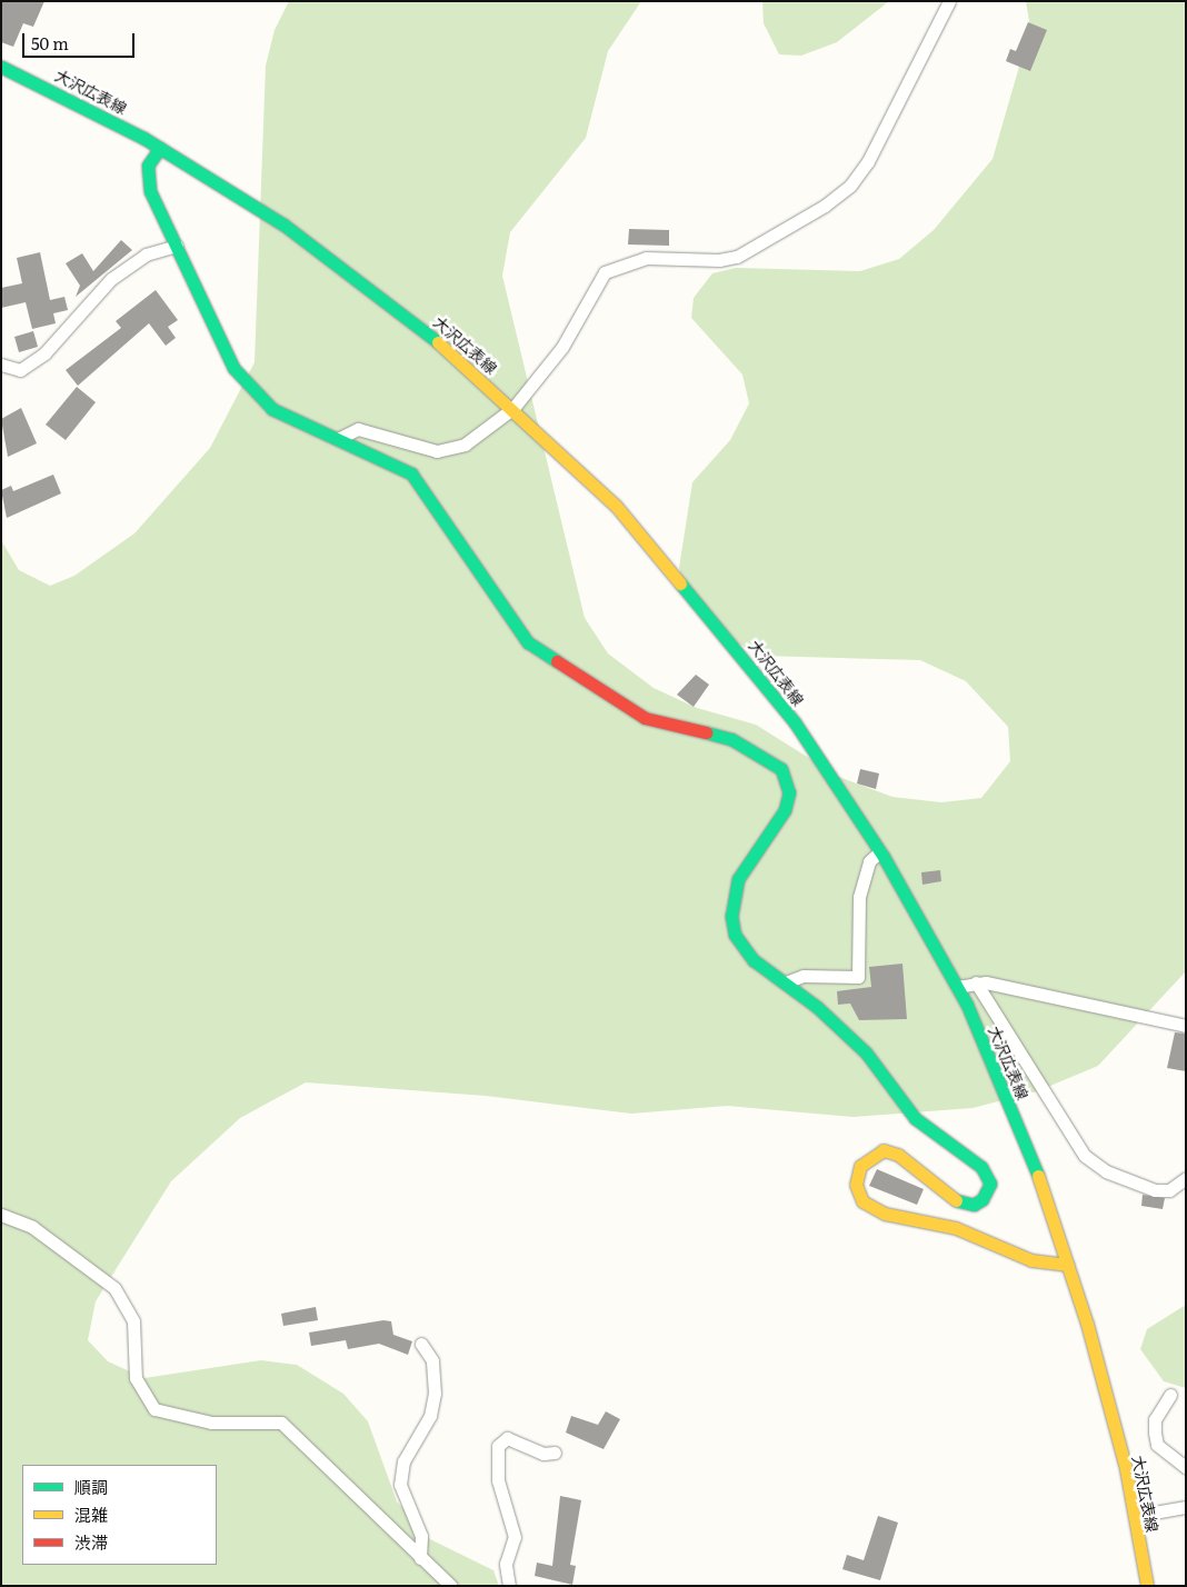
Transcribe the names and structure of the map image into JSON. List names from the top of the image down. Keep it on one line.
{"streets":{"main road":["大沢広表線"]},"legend":["順調","混雑","渋滞"],"scale_bar":"50 m"}
